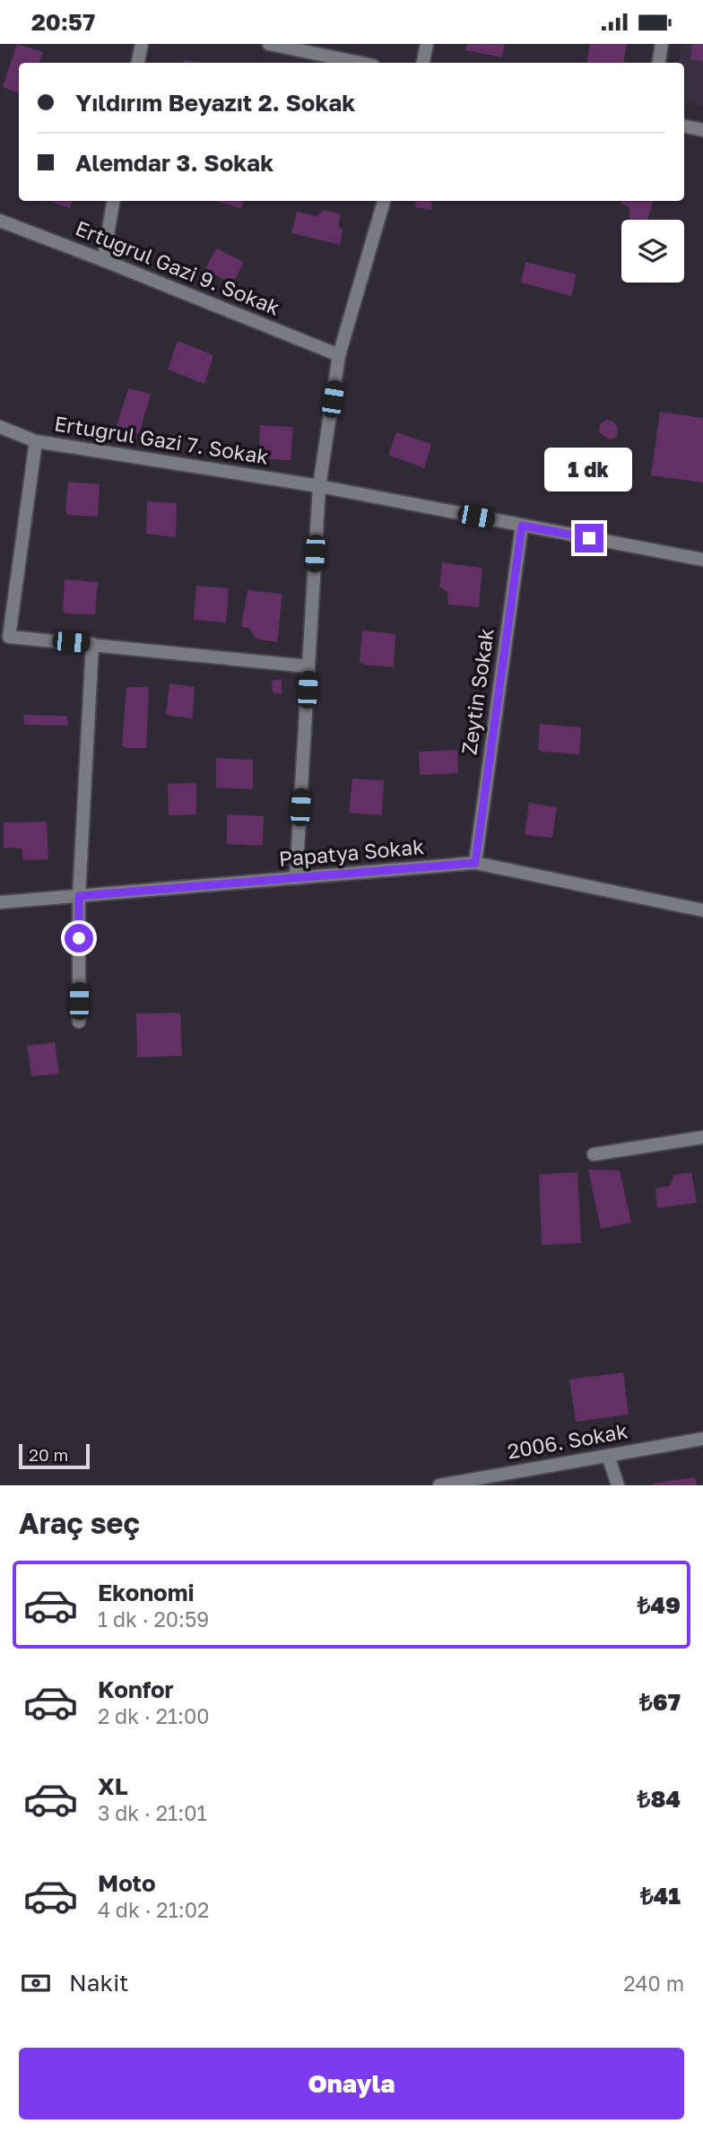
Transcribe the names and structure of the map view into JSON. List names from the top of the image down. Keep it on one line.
{"streets":{"street":["Ertuğrul Gazi 9. Sokak","Ertuğrul Gazi 7. Sokak","Zeytin Sokak","Papatya Sokak","2006. Sokak"]},"crossings":[["Ertuğrul Gazi 7. Sokak","Zeytin Sokak"],["Zeytin Sokak","Papatya Sokak"]],"scale_bar":"20 m","page":{"status":"20:57","banner":["Yıldırım Beyazıt 2. Sokak","Alemdar 3. Sokak"],"bubble":"1 dk","scale":"20 m","heading":"Araç seç","list":[{"name":"Ekonomi","note":"1 dk · 20:59","value":"₺49"},{"name":"Konfor","note":"2 dk · 21:00","value":"₺67"},{"name":"XL","note":"3 dk · 21:01","value":"₺84"},{"name":"Moto","note":"4 dk · 21:02","value":"₺41"}],"pay":["Nakit","240 m"],"buttons":"Onayla"}}
